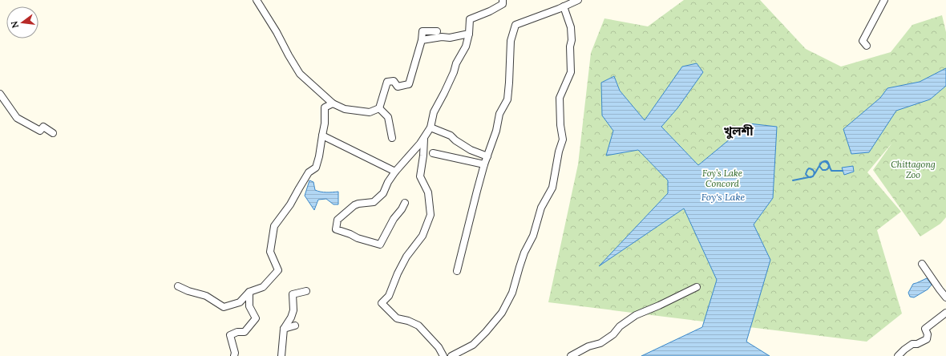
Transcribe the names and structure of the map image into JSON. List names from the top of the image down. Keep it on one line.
{"districts":["খুলশী"],"water":["Foy's Lake"],"parks":["Chittagong Zoo","Foy’s Lake Concord"],"north":"left"}
